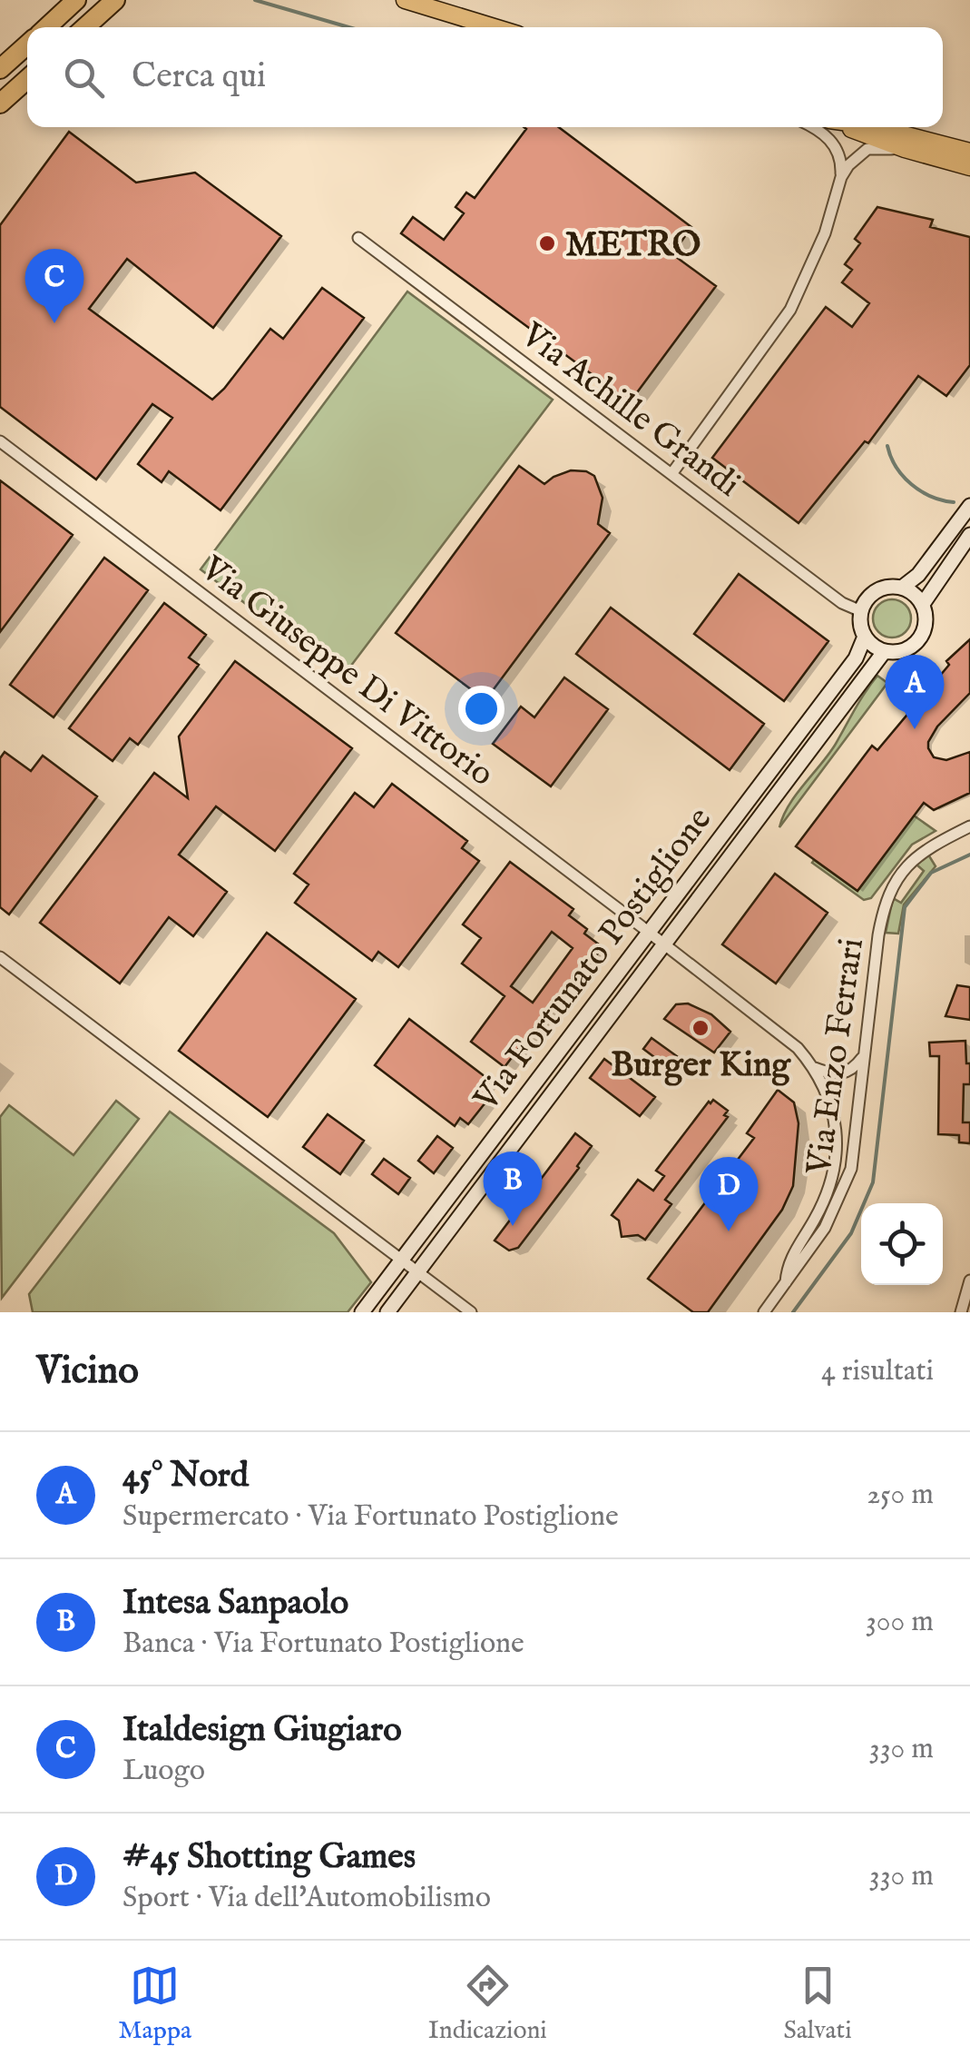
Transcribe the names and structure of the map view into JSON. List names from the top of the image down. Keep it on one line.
{"streets":{"street":["Via Achille Grandi","Via Giuseppe Di Vittorio","Via Fortunato Postiglione","Via Enzo Ferrari"]},"crossings":[["Via Achille Grandi","Via Fortunato Postiglione"],["Via Giuseppe Di Vittorio","Via Fortunato Postiglione"]],"places":["METRO","Burger King"],"page":{"search":"Cerca qui","pins":["C","A","B","D"],"heading":["Vicino","4 risultati"],"list":[{"mark":"A","name":"45° Nord","note":"Supermercato · Via Fortunato Postiglione","value":"250 m"},{"mark":"B","name":"Intesa Sanpaolo","note":"Banca · Via Fortunato Postiglione","value":"300 m"},{"mark":"C","name":"Italdesign Giugiaro","note":"Luogo","value":"330 m"},{"mark":"D","name":"#45 Shotting Games","note":"Sport · Via dell'Automobilismo","value":"330 m"}],"nav":["Mappa","Indicazioni","Salvati"]}}
